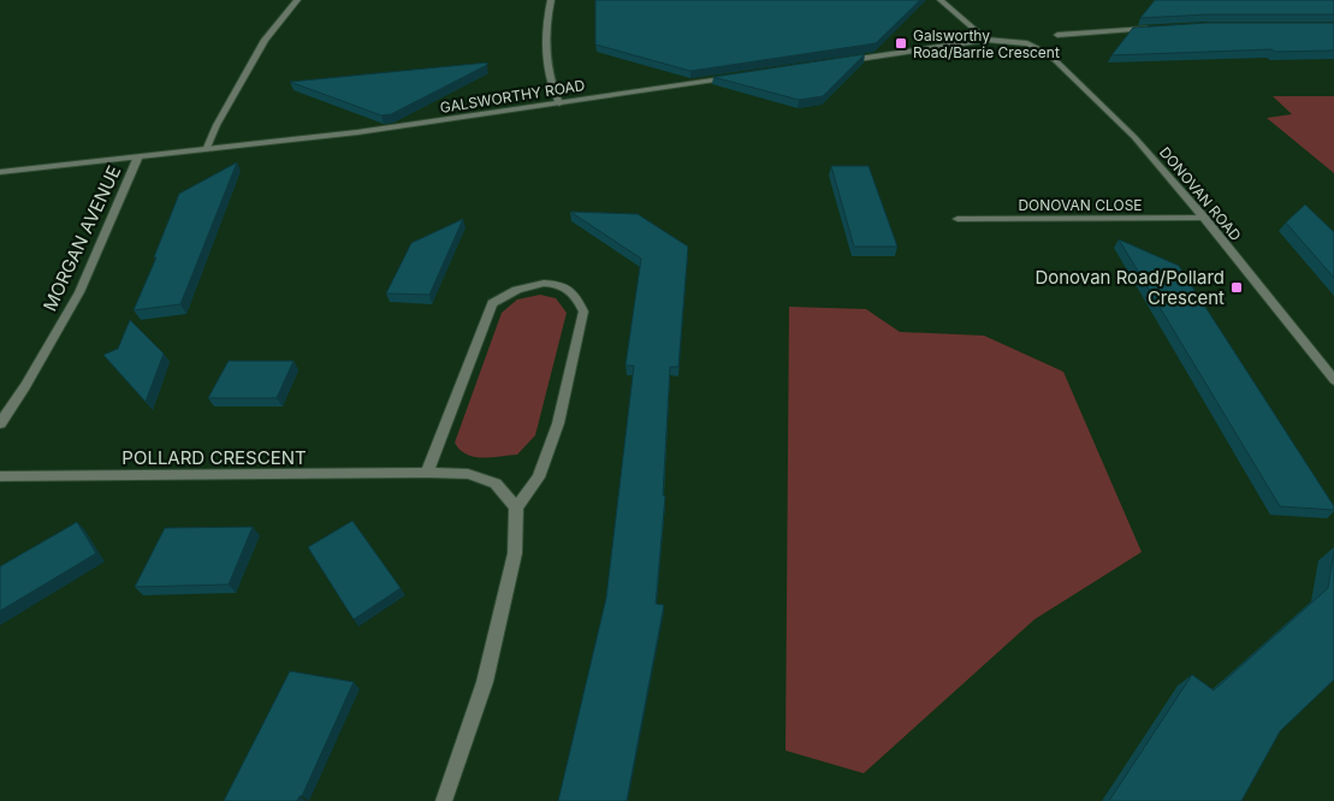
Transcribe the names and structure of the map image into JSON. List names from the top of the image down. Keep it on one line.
{"streets":{"street":["GALSWORTHY ROAD","DONOVAN ROAD","DONOVAN CLOSE","MORGAN AVENUE","POLLARD CRESCENT"]},"crossings":[["GALSWORTHY ROAD","MORGAN AVENUE"],["DONOVAN ROAD","DONOVAN CLOSE"]],"places":{"transit":["Galsworthy Road/Barrie Crescent","Donovan Road/Pollard Crescent"]}}
